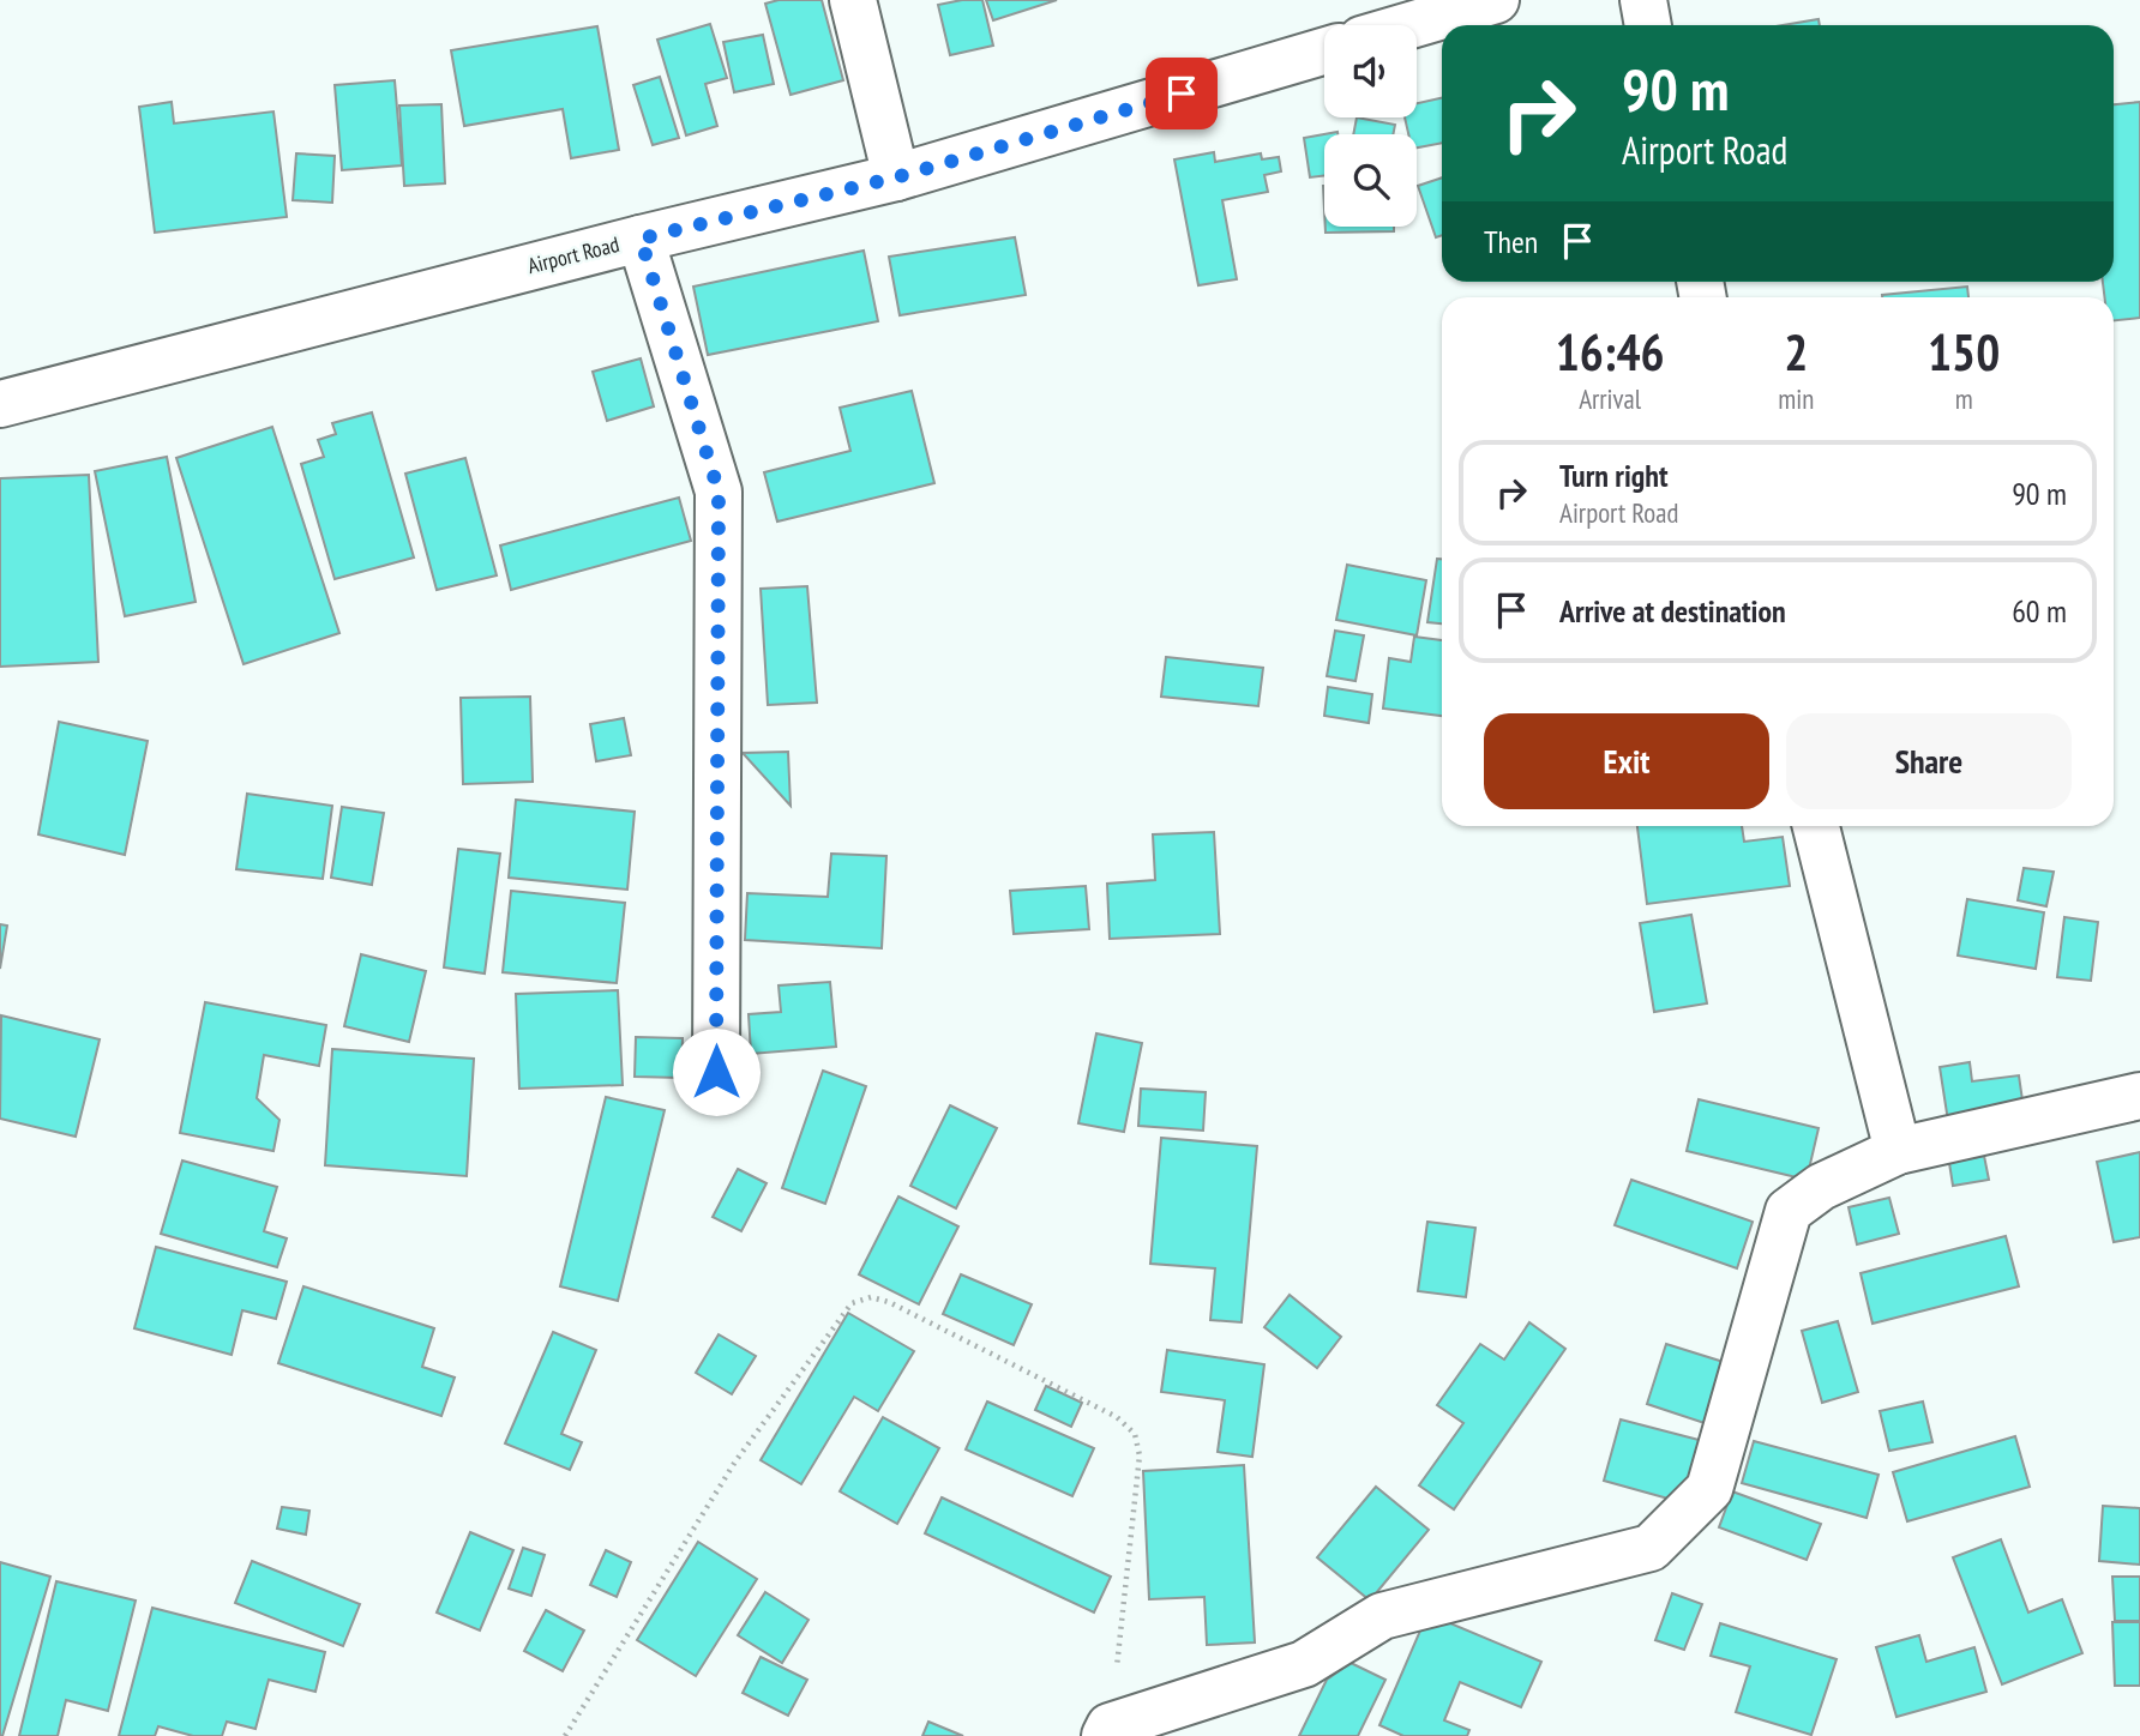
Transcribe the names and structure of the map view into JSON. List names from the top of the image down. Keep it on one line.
{"streets":{"street":["Airport Road"]},"page":{"turn":["90 m","Airport Road"],"then":"Then","eta":["16:46","Arrival","2","min","150","m"],"list":[{"name":"Turn right","note":"Airport Road","value":"90 m"},{"name":"Arrive at destination","value":"60 m"}],"buttons":["Exit","Share"]}}
